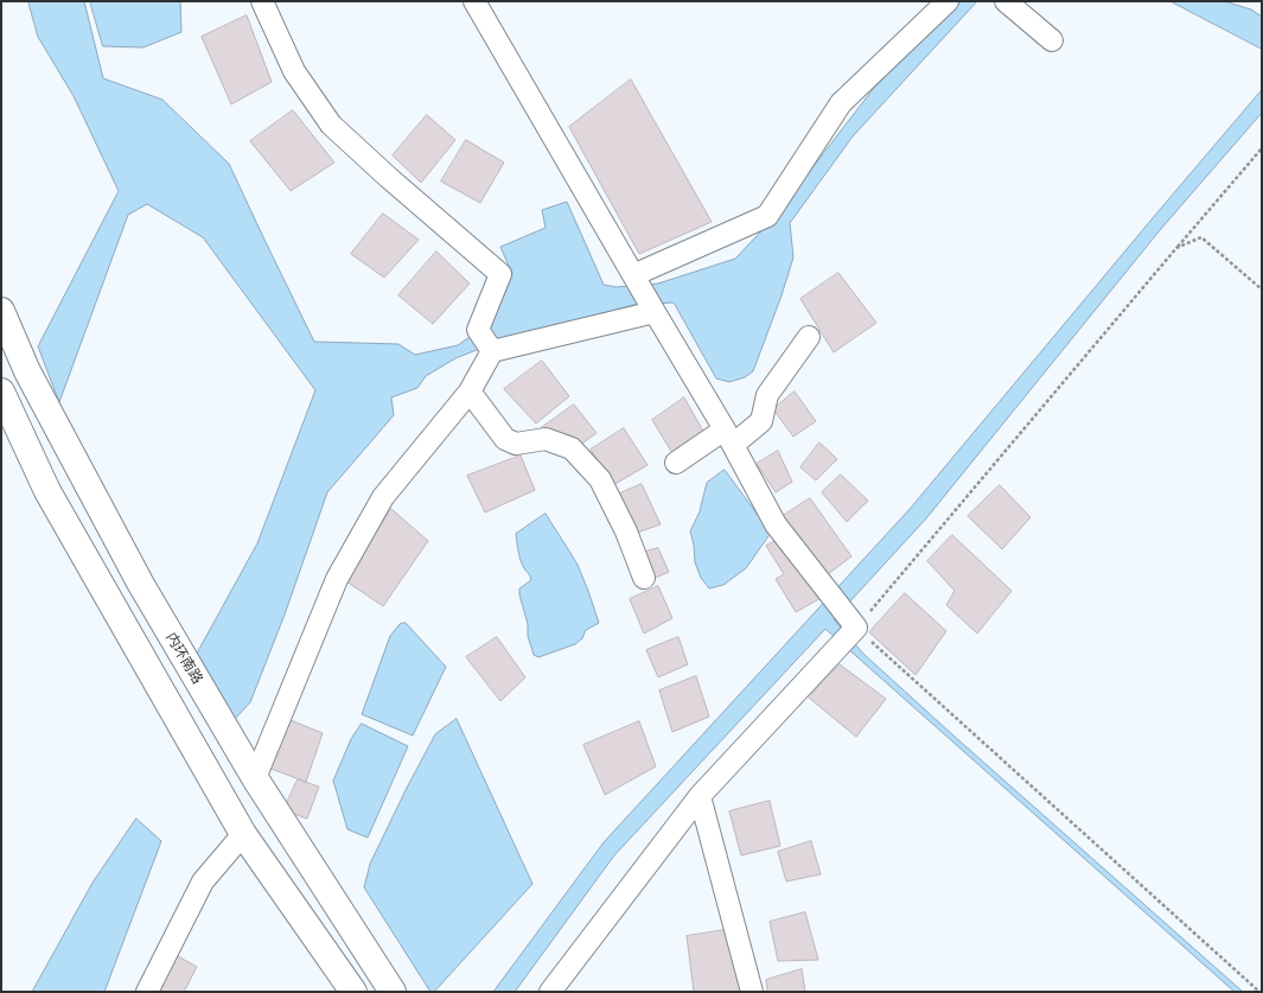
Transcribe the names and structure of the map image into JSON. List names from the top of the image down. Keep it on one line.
{"streets":{"main road":["内环南路"]}}
